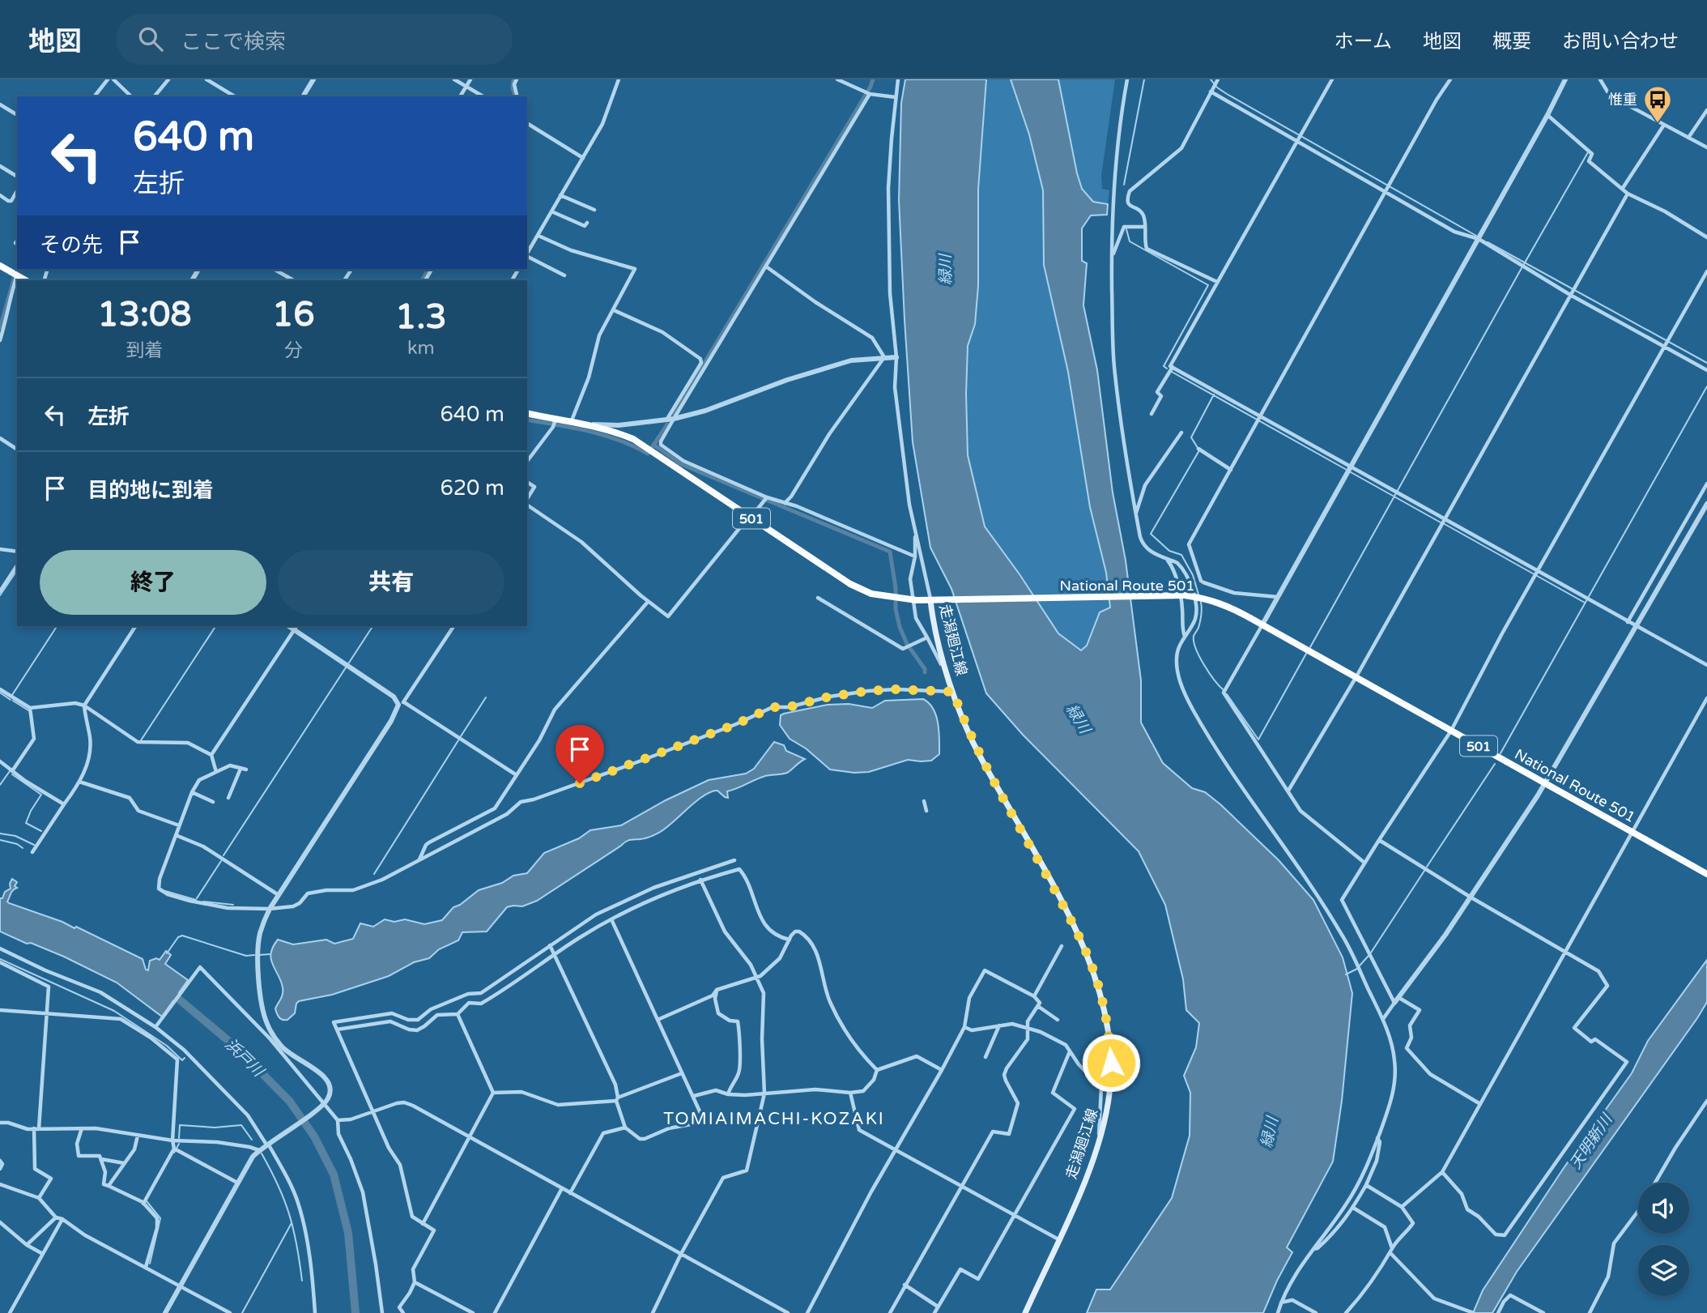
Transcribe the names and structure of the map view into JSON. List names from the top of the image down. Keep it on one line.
{"streets":{"highway":["501","National Route 501"],"main road":["走潟廻江線"]},"crossings":[["National Route 501","走潟廻江線"]],"districts":["TOMIAIMACHI-KOZAKI"],"water":["緑川","浜戸川","天明新川"],"places":{"bus stop":["惟重"]},"page":{"header":"地図","search":"ここで検索","nav":["ホーム","地図","概要","お問い合わせ"],"turn":["640 m","左折"],"then":"その先","eta":["13:08","到着","16","分","1.3","km"],"list":[{"name":"左折","value":"640 m"},{"name":"目的地に到着","value":"620 m"}],"buttons":["終了","共有"]}}
